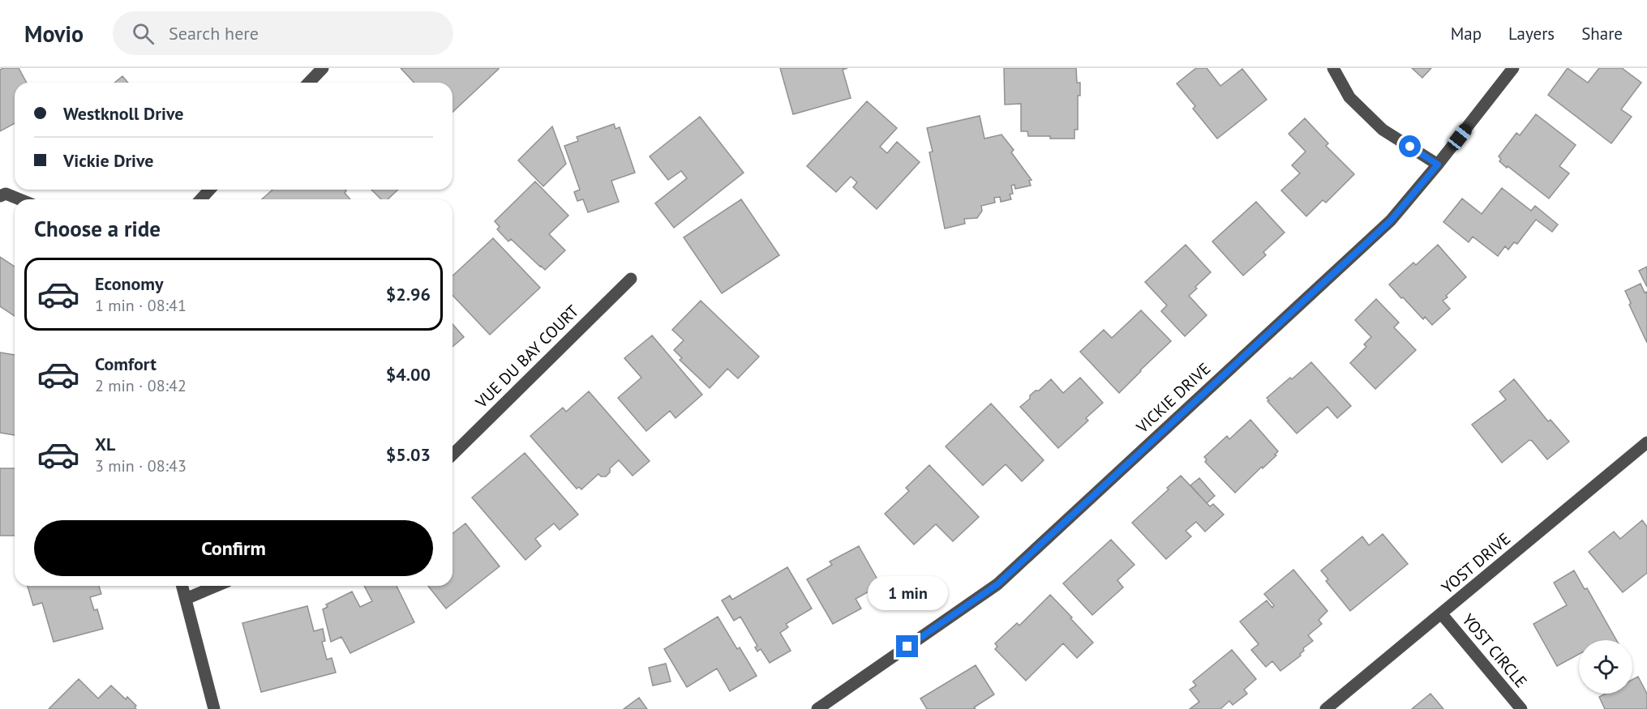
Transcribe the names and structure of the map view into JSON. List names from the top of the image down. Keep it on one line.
{"streets":{"street":["VUE DU BAY COURT","VICKIE DRIVE","YOST DRIVE","YOST CIRCLE"]},"crossings":[["YOST DRIVE","YOST CIRCLE"]],"page":{"header":"Movio","search":"Search here","nav":["Map","Layers","Share"],"banner":["Westknoll Drive","Vickie Drive"],"heading":"Choose a ride","list":[{"name":"Economy","note":"1 min · 08:41","value":"$2.96"},{"name":"Comfort","note":"2 min · 08:42","value":"$4.00"},{"name":"XL","note":"3 min · 08:43","value":"$5.03"}],"buttons":"Confirm","bubble":"1 min"}}
